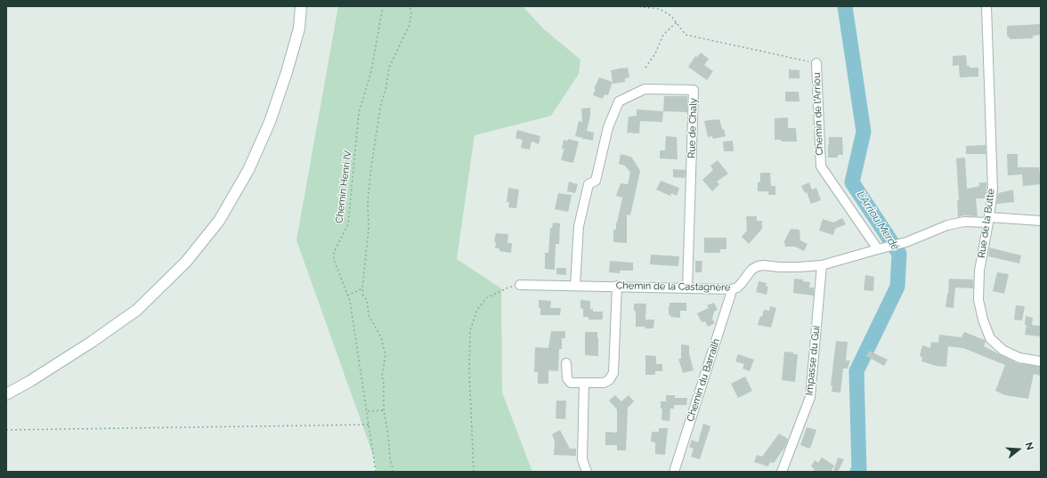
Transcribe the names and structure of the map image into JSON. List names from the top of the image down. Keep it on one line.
{"streets":{"street":["Chemin de l'Arriou","Rue de Chaly","Rue de la Butte","Chemin de la Castagnère","Impasse du Gui","Chemin du Barrailh"],"path":["Chemin Henri IV"]},"crossings":[["Chemin de l'Arriou","Chemin de la Castagnère"],["Rue de Chaly","Chemin de la Castagnère"],["Chemin de la Castagnère","Impasse du Gui"],["Chemin de la Castagnère","Chemin du Barrailh"]],"water":["L'Arriou Merdé"],"north":"right"}
